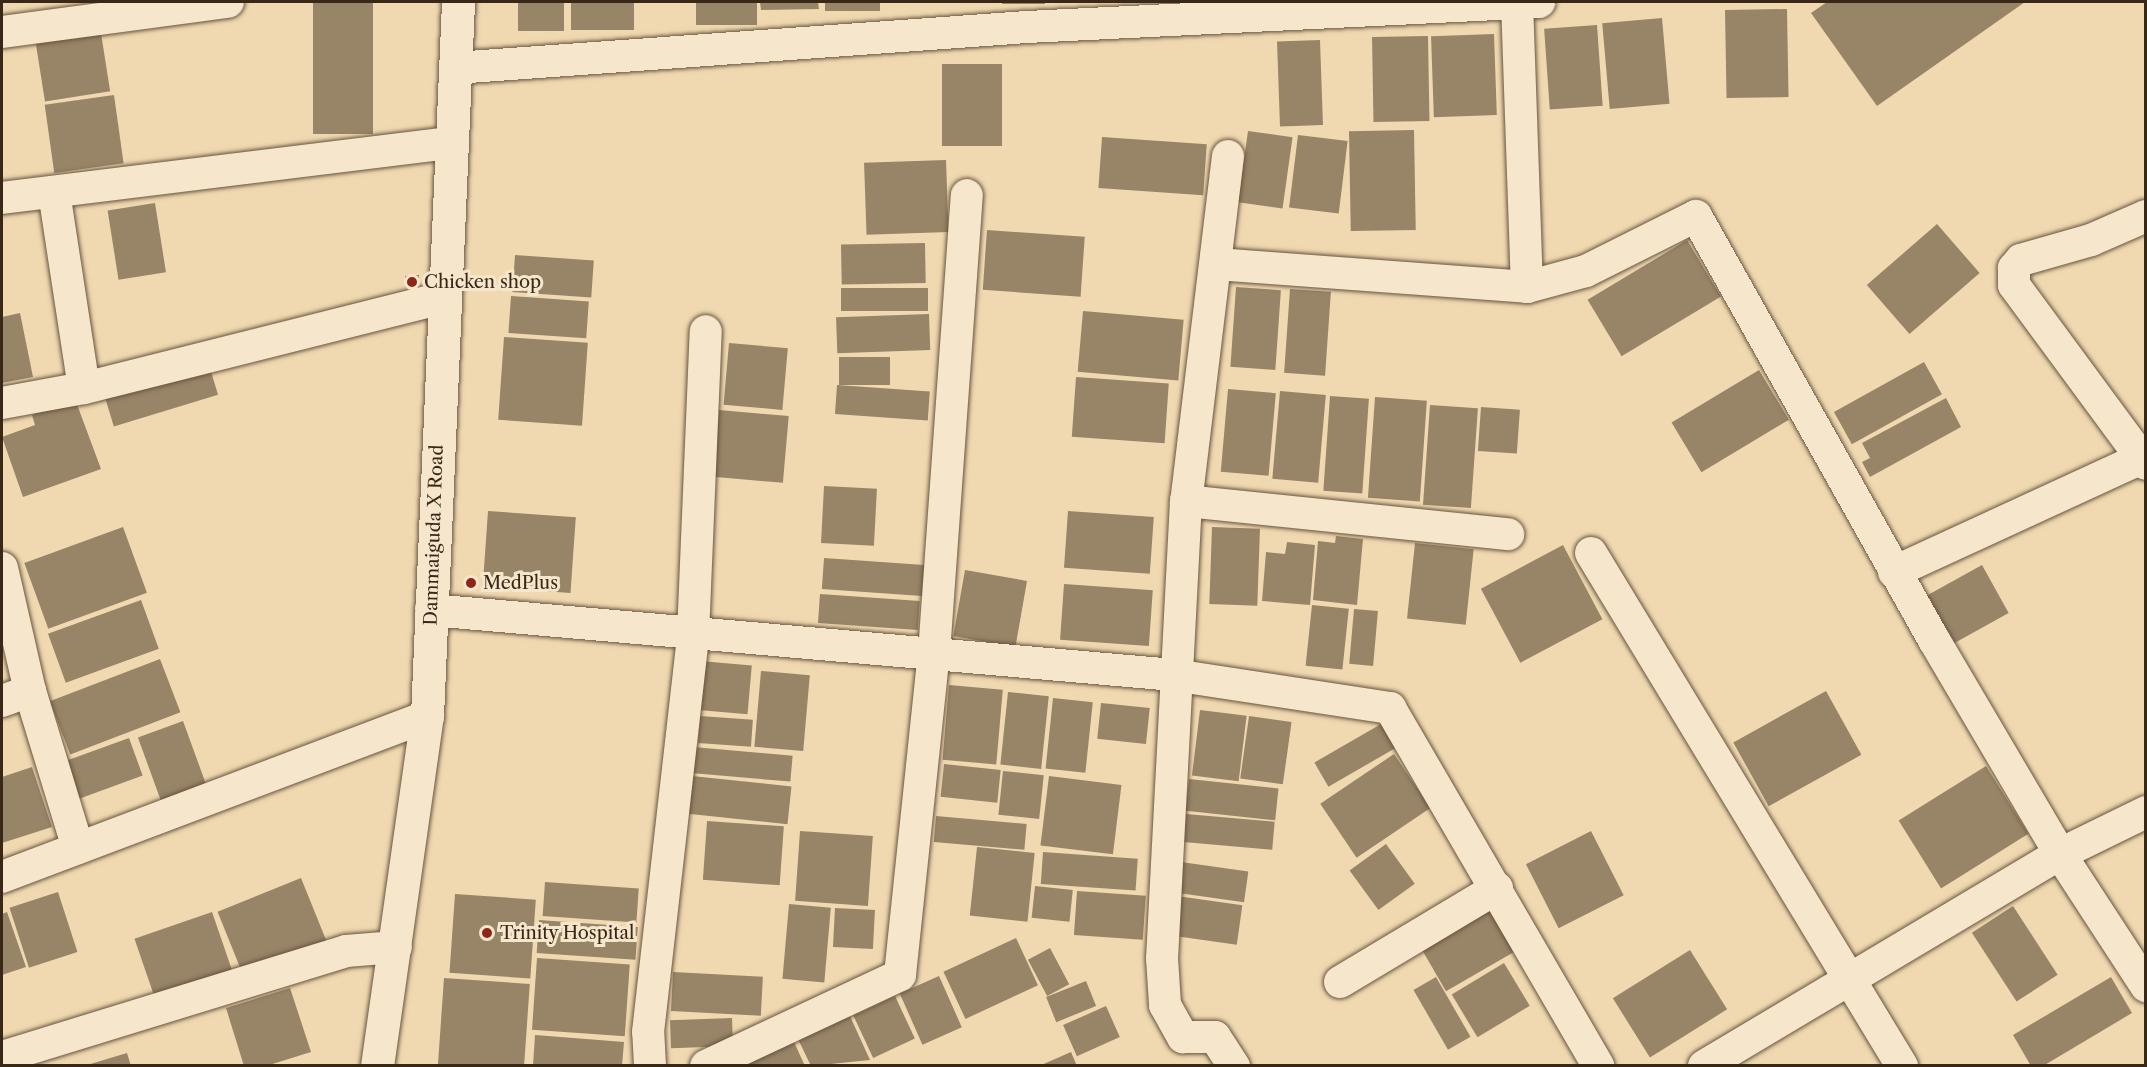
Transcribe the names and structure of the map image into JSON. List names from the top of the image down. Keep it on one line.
{"streets":{"street":["Dammaiguda X Road"]},"places":["Chicken shop","MedPlus","Trinity Hospital"]}
